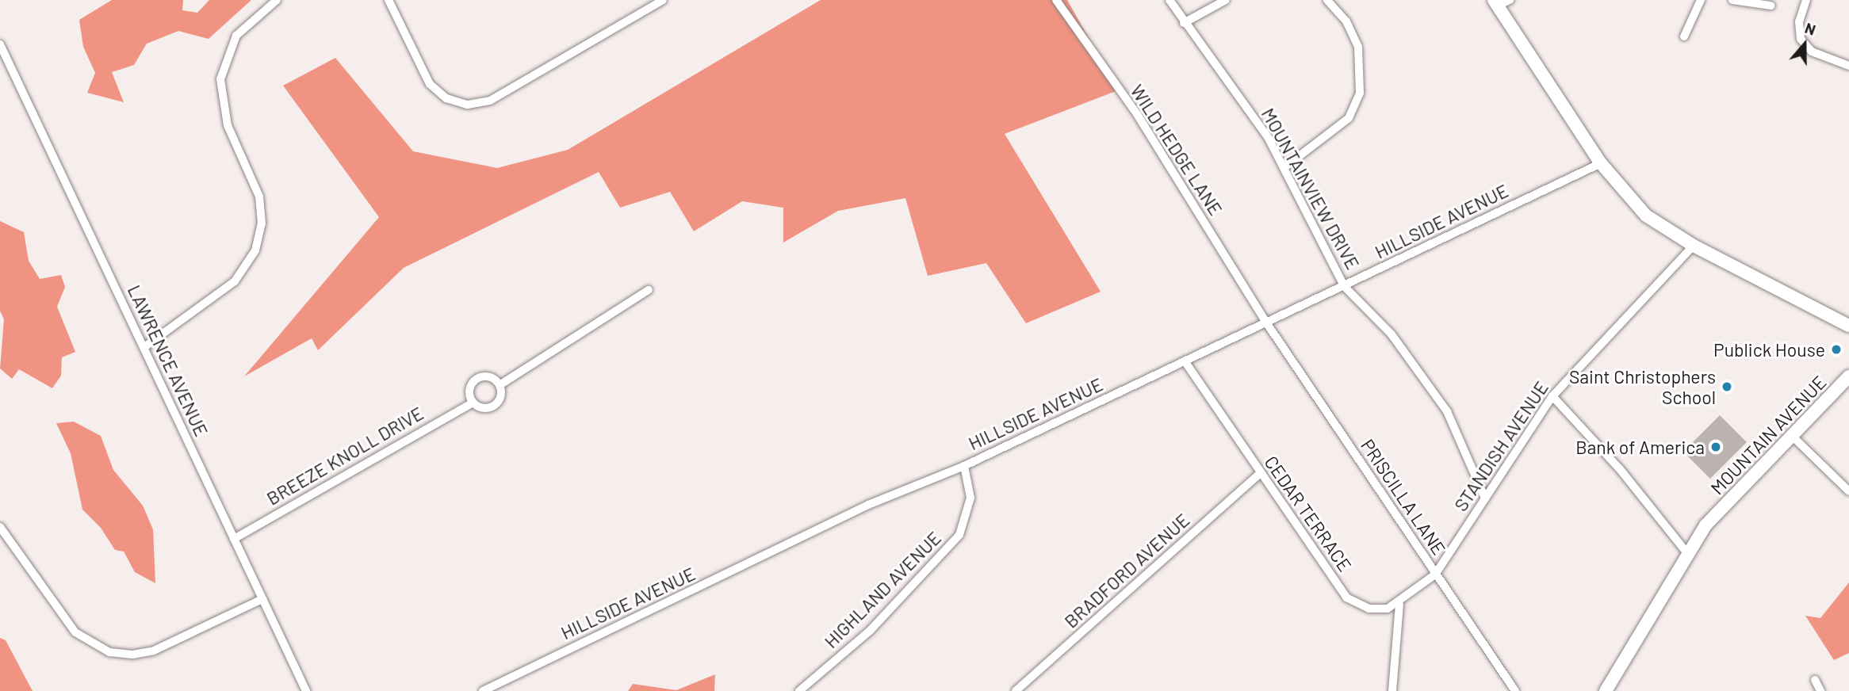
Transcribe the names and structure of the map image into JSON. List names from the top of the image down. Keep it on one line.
{"streets":{"street":["WILD HEDGE LANE","MOUNTAINVIEW DRIVE","HILLSIDE AVENUE","LAWRENCE AVENUE","MOUNTAIN AVENUE","STANDISH AVENUE","BREEZE KNOLL DRIVE","PRISCILLA LANE","CEDAR TERRACE","BRADFORD AVENUE","HIGHLAND AVENUE"]},"crossings":[["WILD HEDGE LANE","HILLSIDE AVENUE"],["WILD HEDGE LANE","PRISCILLA LANE"],["MOUNTAINVIEW DRIVE","HILLSIDE AVENUE"],["MOUNTAINVIEW DRIVE","STANDISH AVENUE"],["HILLSIDE AVENUE","PRISCILLA LANE"],["HILLSIDE AVENUE","CEDAR TERRACE"],["HILLSIDE AVENUE","HIGHLAND AVENUE"],["LAWRENCE AVENUE","BREEZE KNOLL DRIVE"],["STANDISH AVENUE","PRISCILLA LANE"],["CEDAR TERRACE","BRADFORD AVENUE"]],"places":["Publick House","Saint Christophers School","Bank of America"],"north":"top"}
